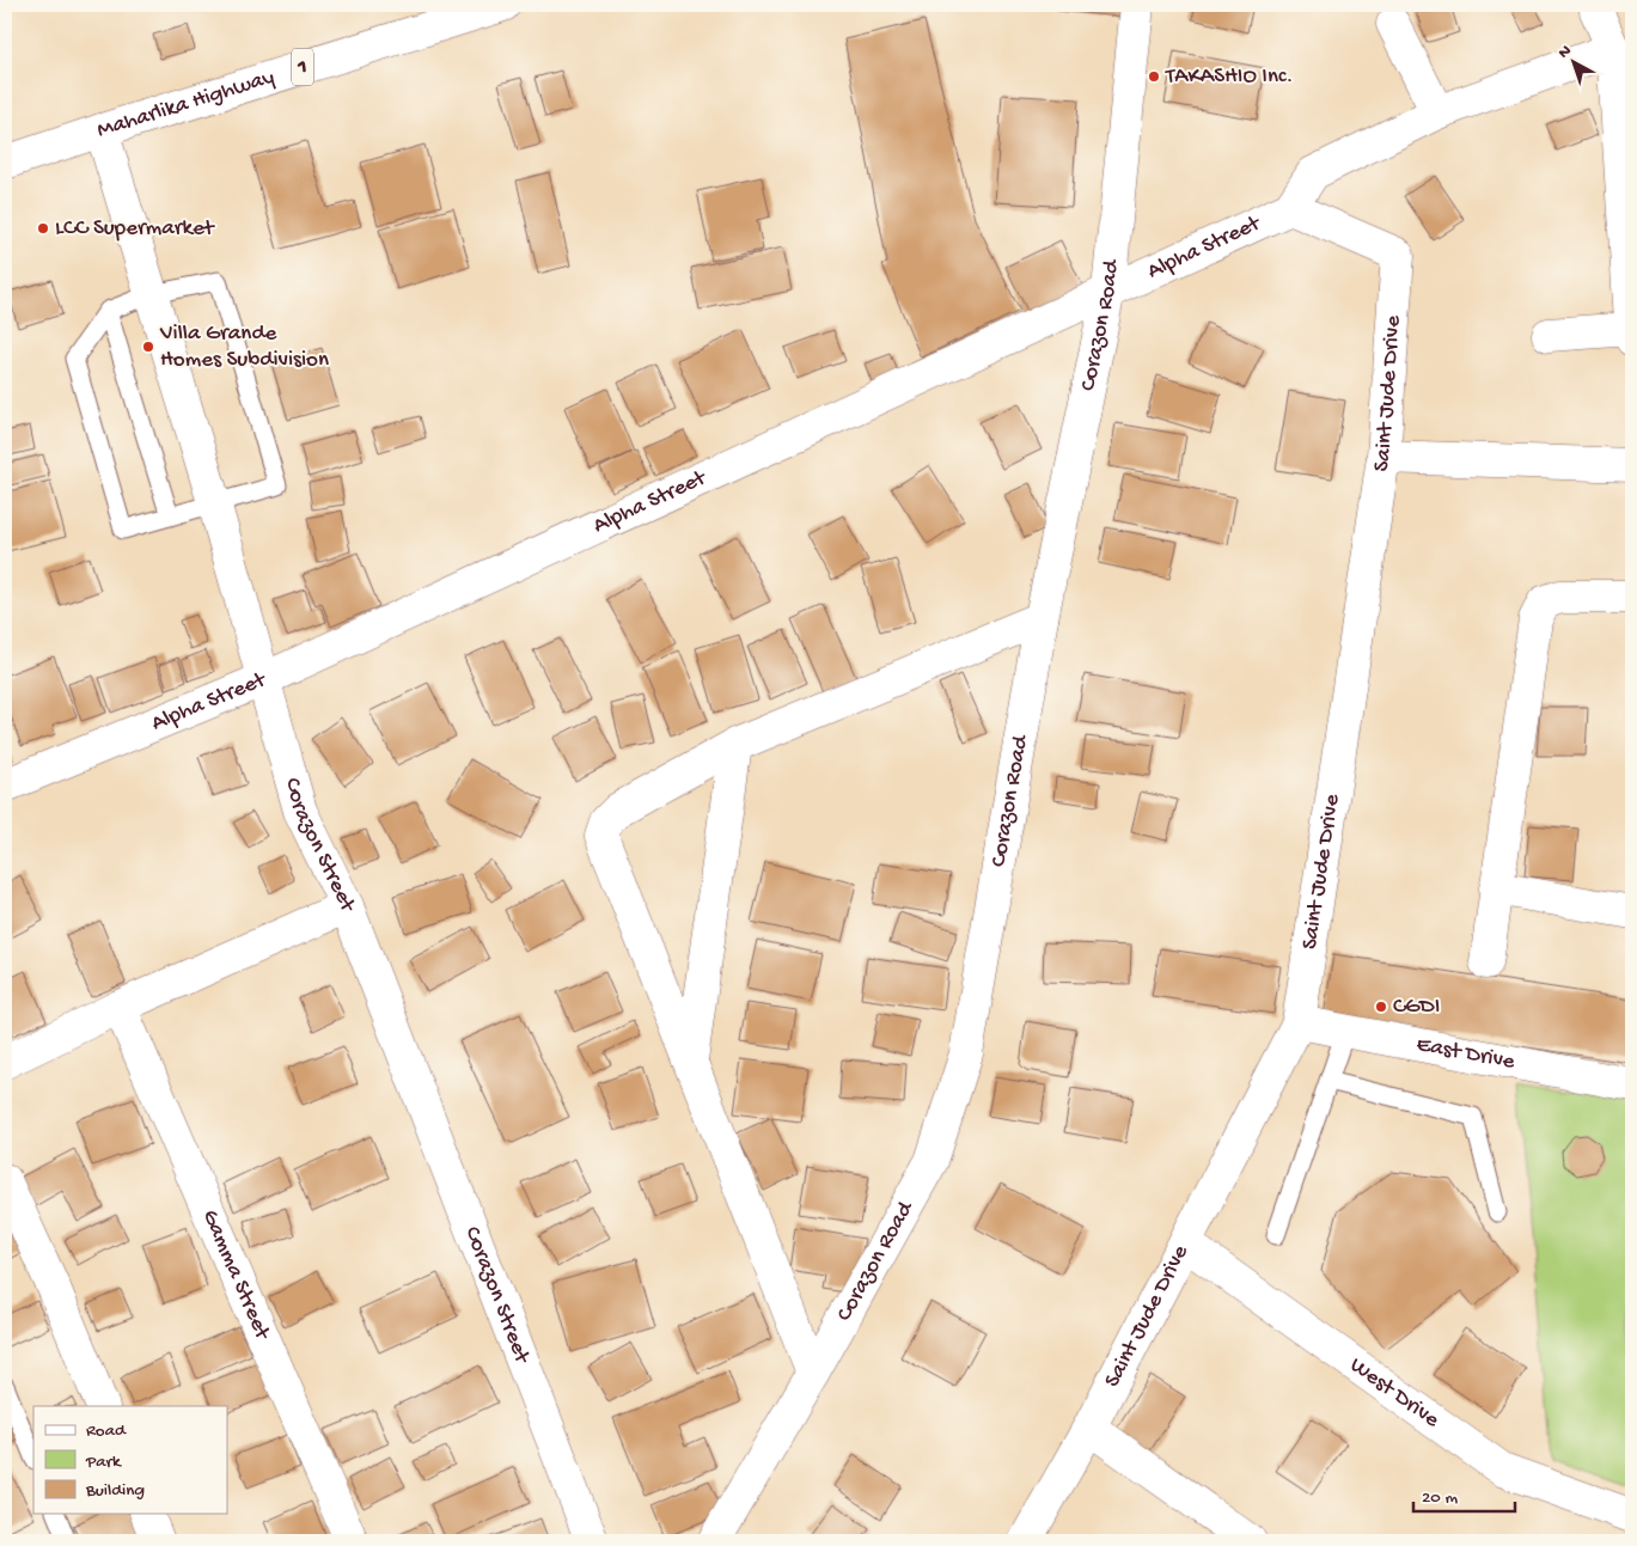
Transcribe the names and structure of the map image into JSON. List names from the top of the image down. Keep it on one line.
{"streets":{"street":["1","Maharlika Highway","Alpha Street","Corazon Road","Saint Jude Drive","Corazon Street","East Drive","Gamma Street","West Drive"]},"crossings":[["Maharlika Highway","Corazon Street"],["Alpha Street","Corazon Road"],["Alpha Street","Saint Jude Drive"],["Alpha Street","Corazon Street"],["Saint Jude Drive","East Drive"],["Saint Jude Drive","West Drive"]],"places":["TAKASHIO Inc.","LCC Supermarket","Villa Grande Homes Subdivision","CGDI"],"legend":["Road","Park","Building"],"scale_bar":"20 m","north":"top left"}
